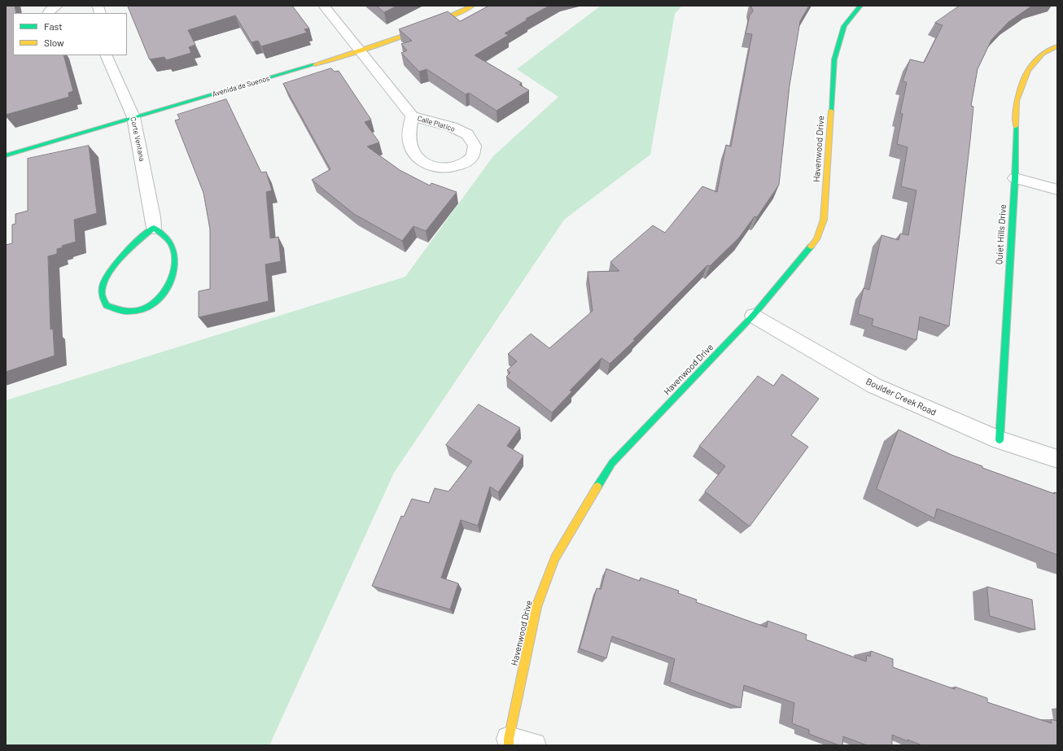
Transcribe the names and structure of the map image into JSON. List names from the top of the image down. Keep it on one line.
{"streets":{"street":["Avenida de Suenos","Calle Platico","Corte Ventana","Havenwood Drive","Quiet Hills Drive","Boulder Creek Road"]},"crossings":[["Avenida de Suenos","Calle Platico"],["Avenida de Suenos","Corte Ventana"],["Havenwood Drive","Boulder Creek Road"],["Quiet Hills Drive","Boulder Creek Road"]],"legend":["Fast","Slow"]}
